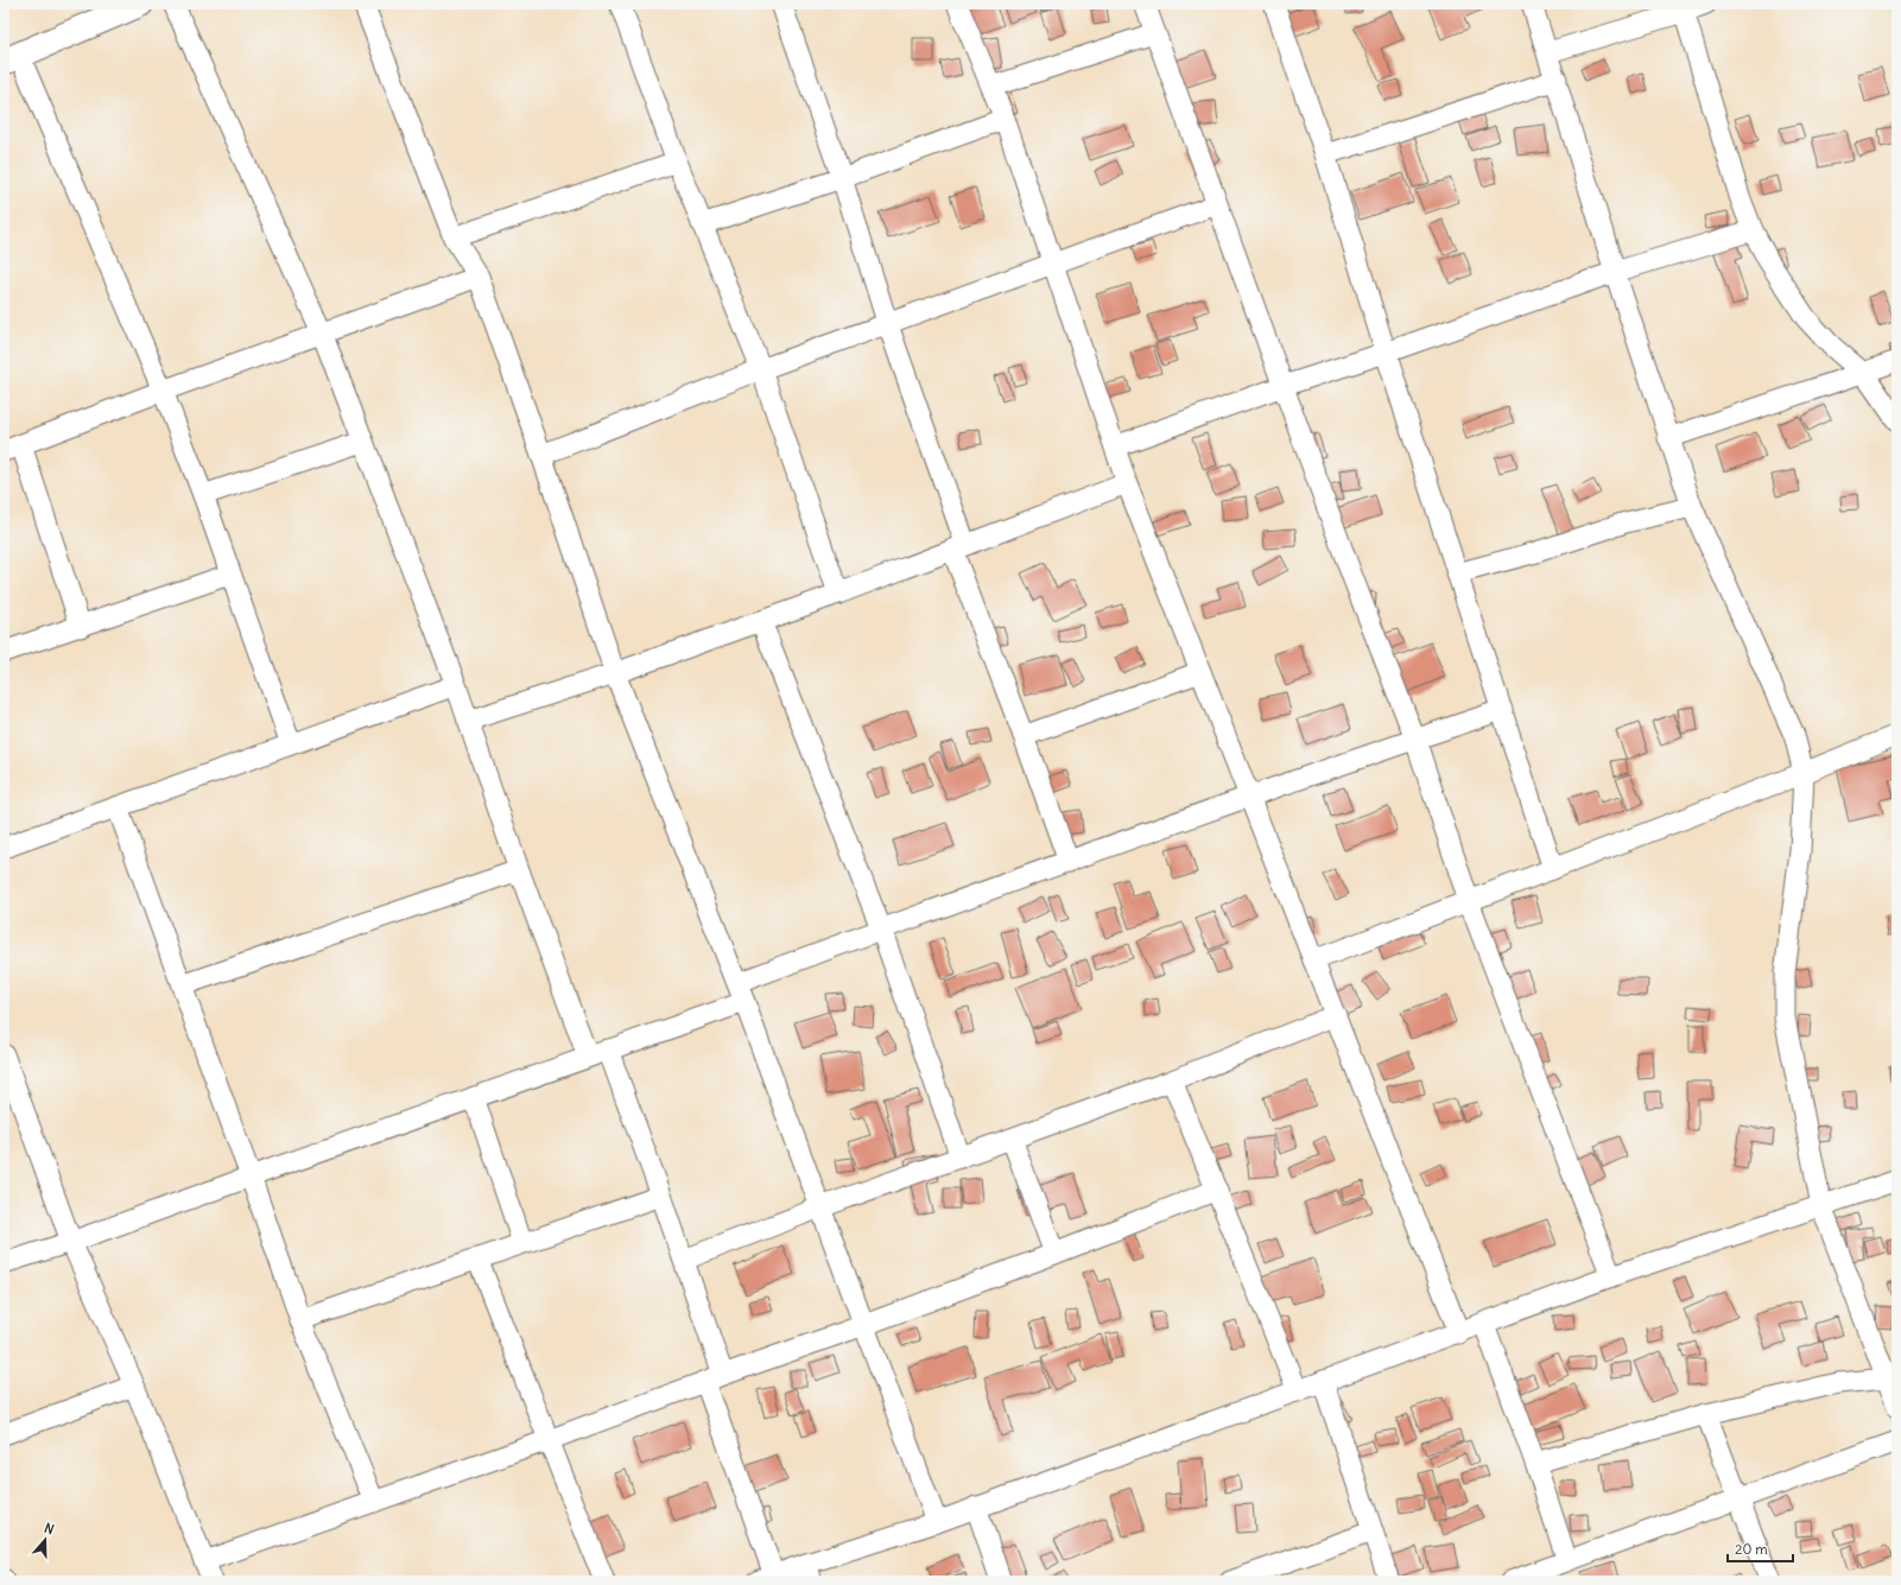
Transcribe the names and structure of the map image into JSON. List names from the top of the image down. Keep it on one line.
{"scale_bar":"20 m","north":"top"}
